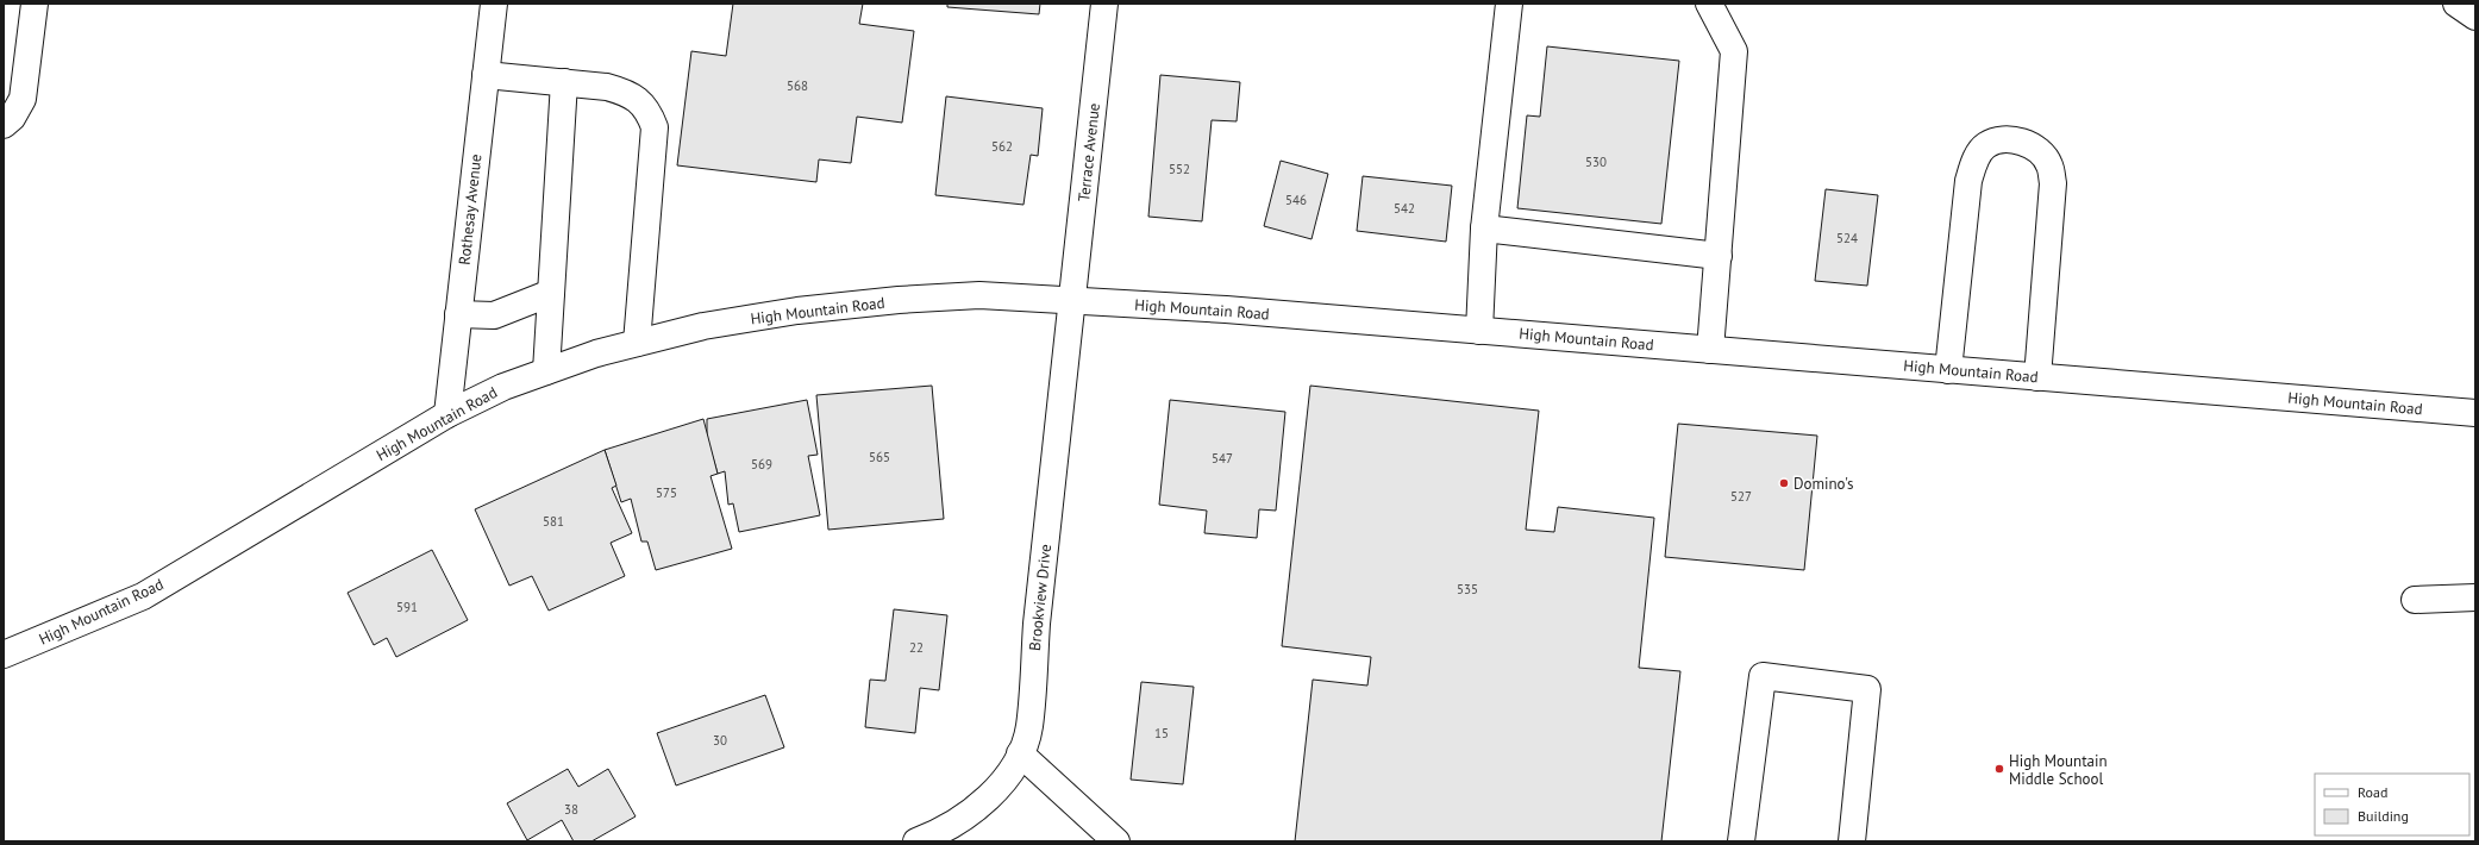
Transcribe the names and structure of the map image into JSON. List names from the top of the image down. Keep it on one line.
{"streets":{"street":["Terrace Avenue","Rothesay Avenue","High Mountain Road","Brookview Drive"]},"crossings":[["Terrace Avenue","High Mountain Road"],["Terrace Avenue","Brookview Drive"],["Rothesay Avenue","High Mountain Road"],["High Mountain Road","Brookview Drive"]],"places":["Domino's","High Mountain Middle School"],"house_numbers":["568","562","530","552","546","542","524","565","547","569","575","527","581","535","591","22","15","30","38"],"legend":["Road","Building"]}
